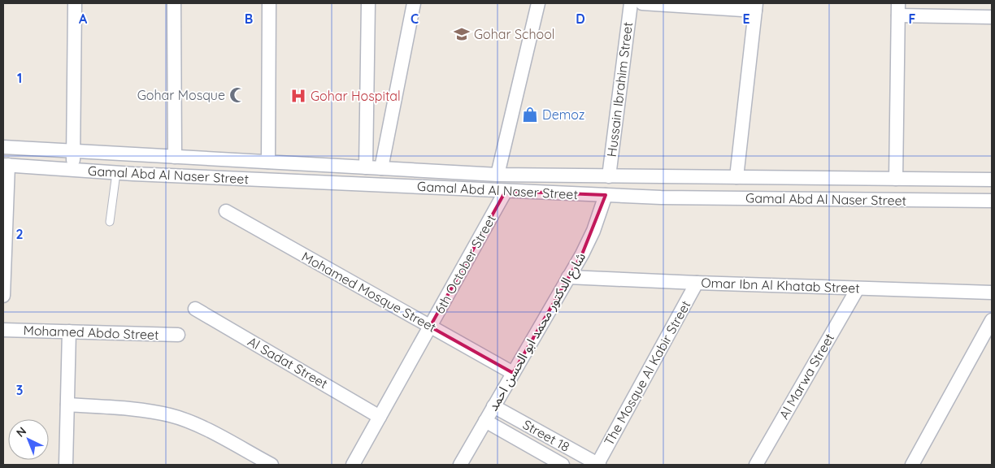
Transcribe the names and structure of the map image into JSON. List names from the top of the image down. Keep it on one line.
{"streets":{"street":["Hussain Ibrahim Street","Gamal Abd Al Naser Street","6th October Street","Omar Ibn Al Khatab Street","Mohamed Mosque Street","شارع الدكتور محمد ابو الحسن احمد","Mohamed Abdo Street","Al Sadat Street","The Mosque Al Kabir Street","Al Marwa Street","Street 18"]},"crossings":[["Hussain Ibrahim Street","Gamal Abd Al Naser Street"],["Gamal Abd Al Naser Street","6th October Street"],["Gamal Abd Al Naser Street","شارع الدكتور محمد ابو الحسن احمد"],["6th October Street","Mohamed Mosque Street"],["6th October Street","Al Sadat Street"],["Omar Ibn Al Khatab Street","شارع الدكتور محمد ابو الحسن احمد"],["Omar Ibn Al Khatab Street","The Mosque Al Kabir Street"],["Omar Ibn Al Khatab Street","Al Marwa Street"],["Mohamed Mosque Street","شارع الدكتور محمد ابو الحسن احمد"],["شارع الدكتور محمد ابو الحسن احمد","Street 18"],["The Mosque Al Kabir Street","Street 18"]],"places":{"school or university":["Gohar School"],"mosque":["Gohar Mosque"],"hospital":["Gohar Hospital"],"shop":["Demoz"]},"north":"top left","grid":{"columns":["A","B","C","D","E","F"],"rows":["1","2","3"]}}
